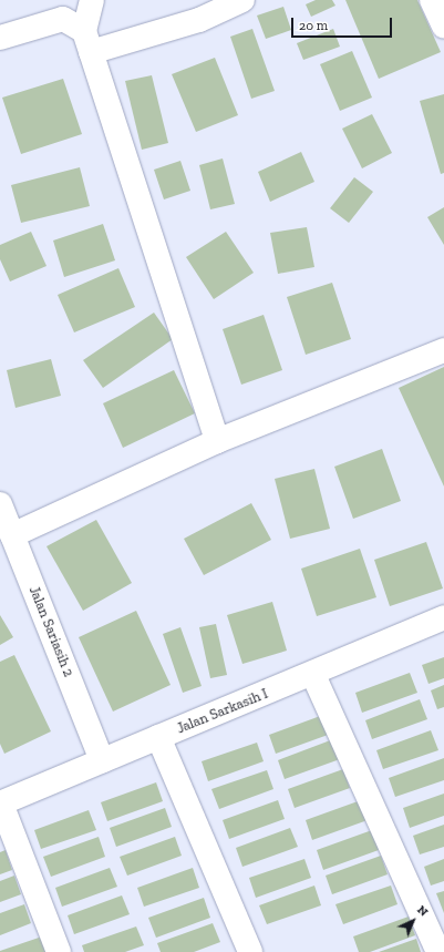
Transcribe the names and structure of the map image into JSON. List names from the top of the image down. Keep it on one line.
{"streets":{"street":["Jalan Sariasih 2","Jalan Sarkasih I"]},"crossings":[["Jalan Sariasih 2","Jalan Sarkasih I"]],"scale_bar":"20 m","north":"top right"}
